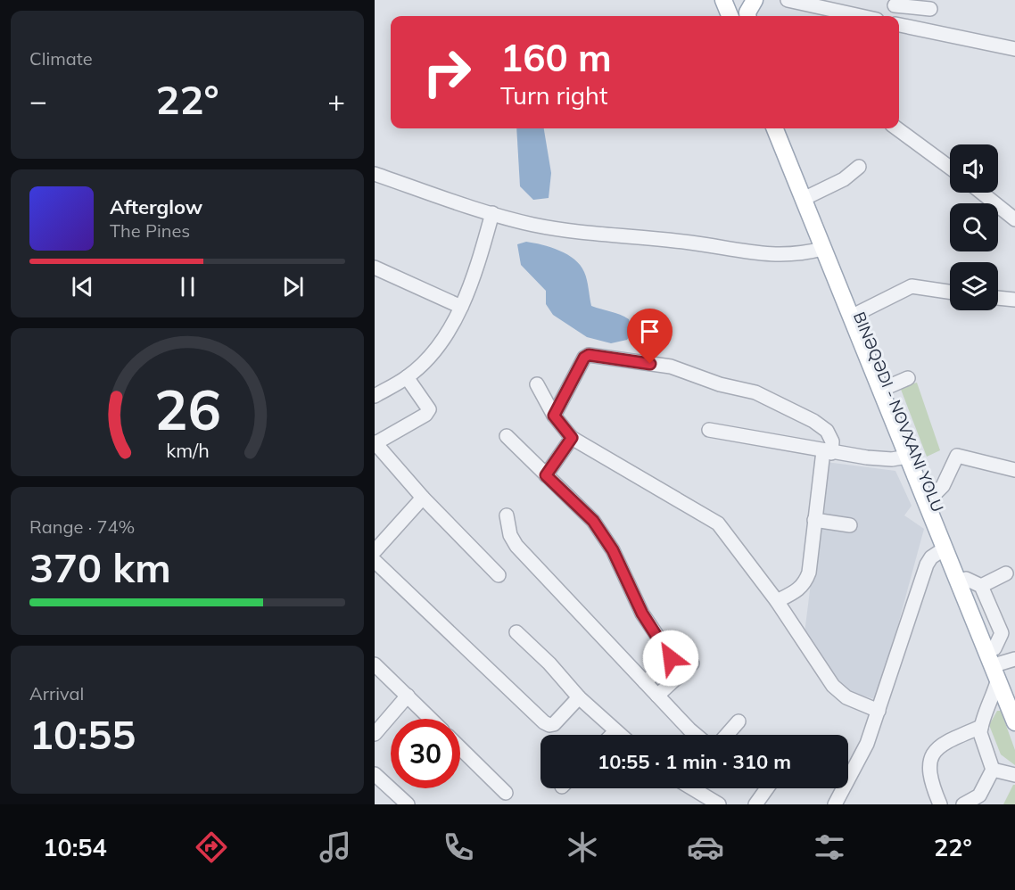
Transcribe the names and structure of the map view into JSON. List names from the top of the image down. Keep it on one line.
{"page":{"tile":["Climate",["Range · 74%","370 km"],["Arrival","10:55"]],"turn":["160 m","Turn right"],"heat":["−","22°","+"],"song":["Afterglow","The Pines"],"limit":"30","trip":"10:55 · 1 min · 310 m","tabs":["10:54","22°"],"gauge":["26","km/h"]}}
